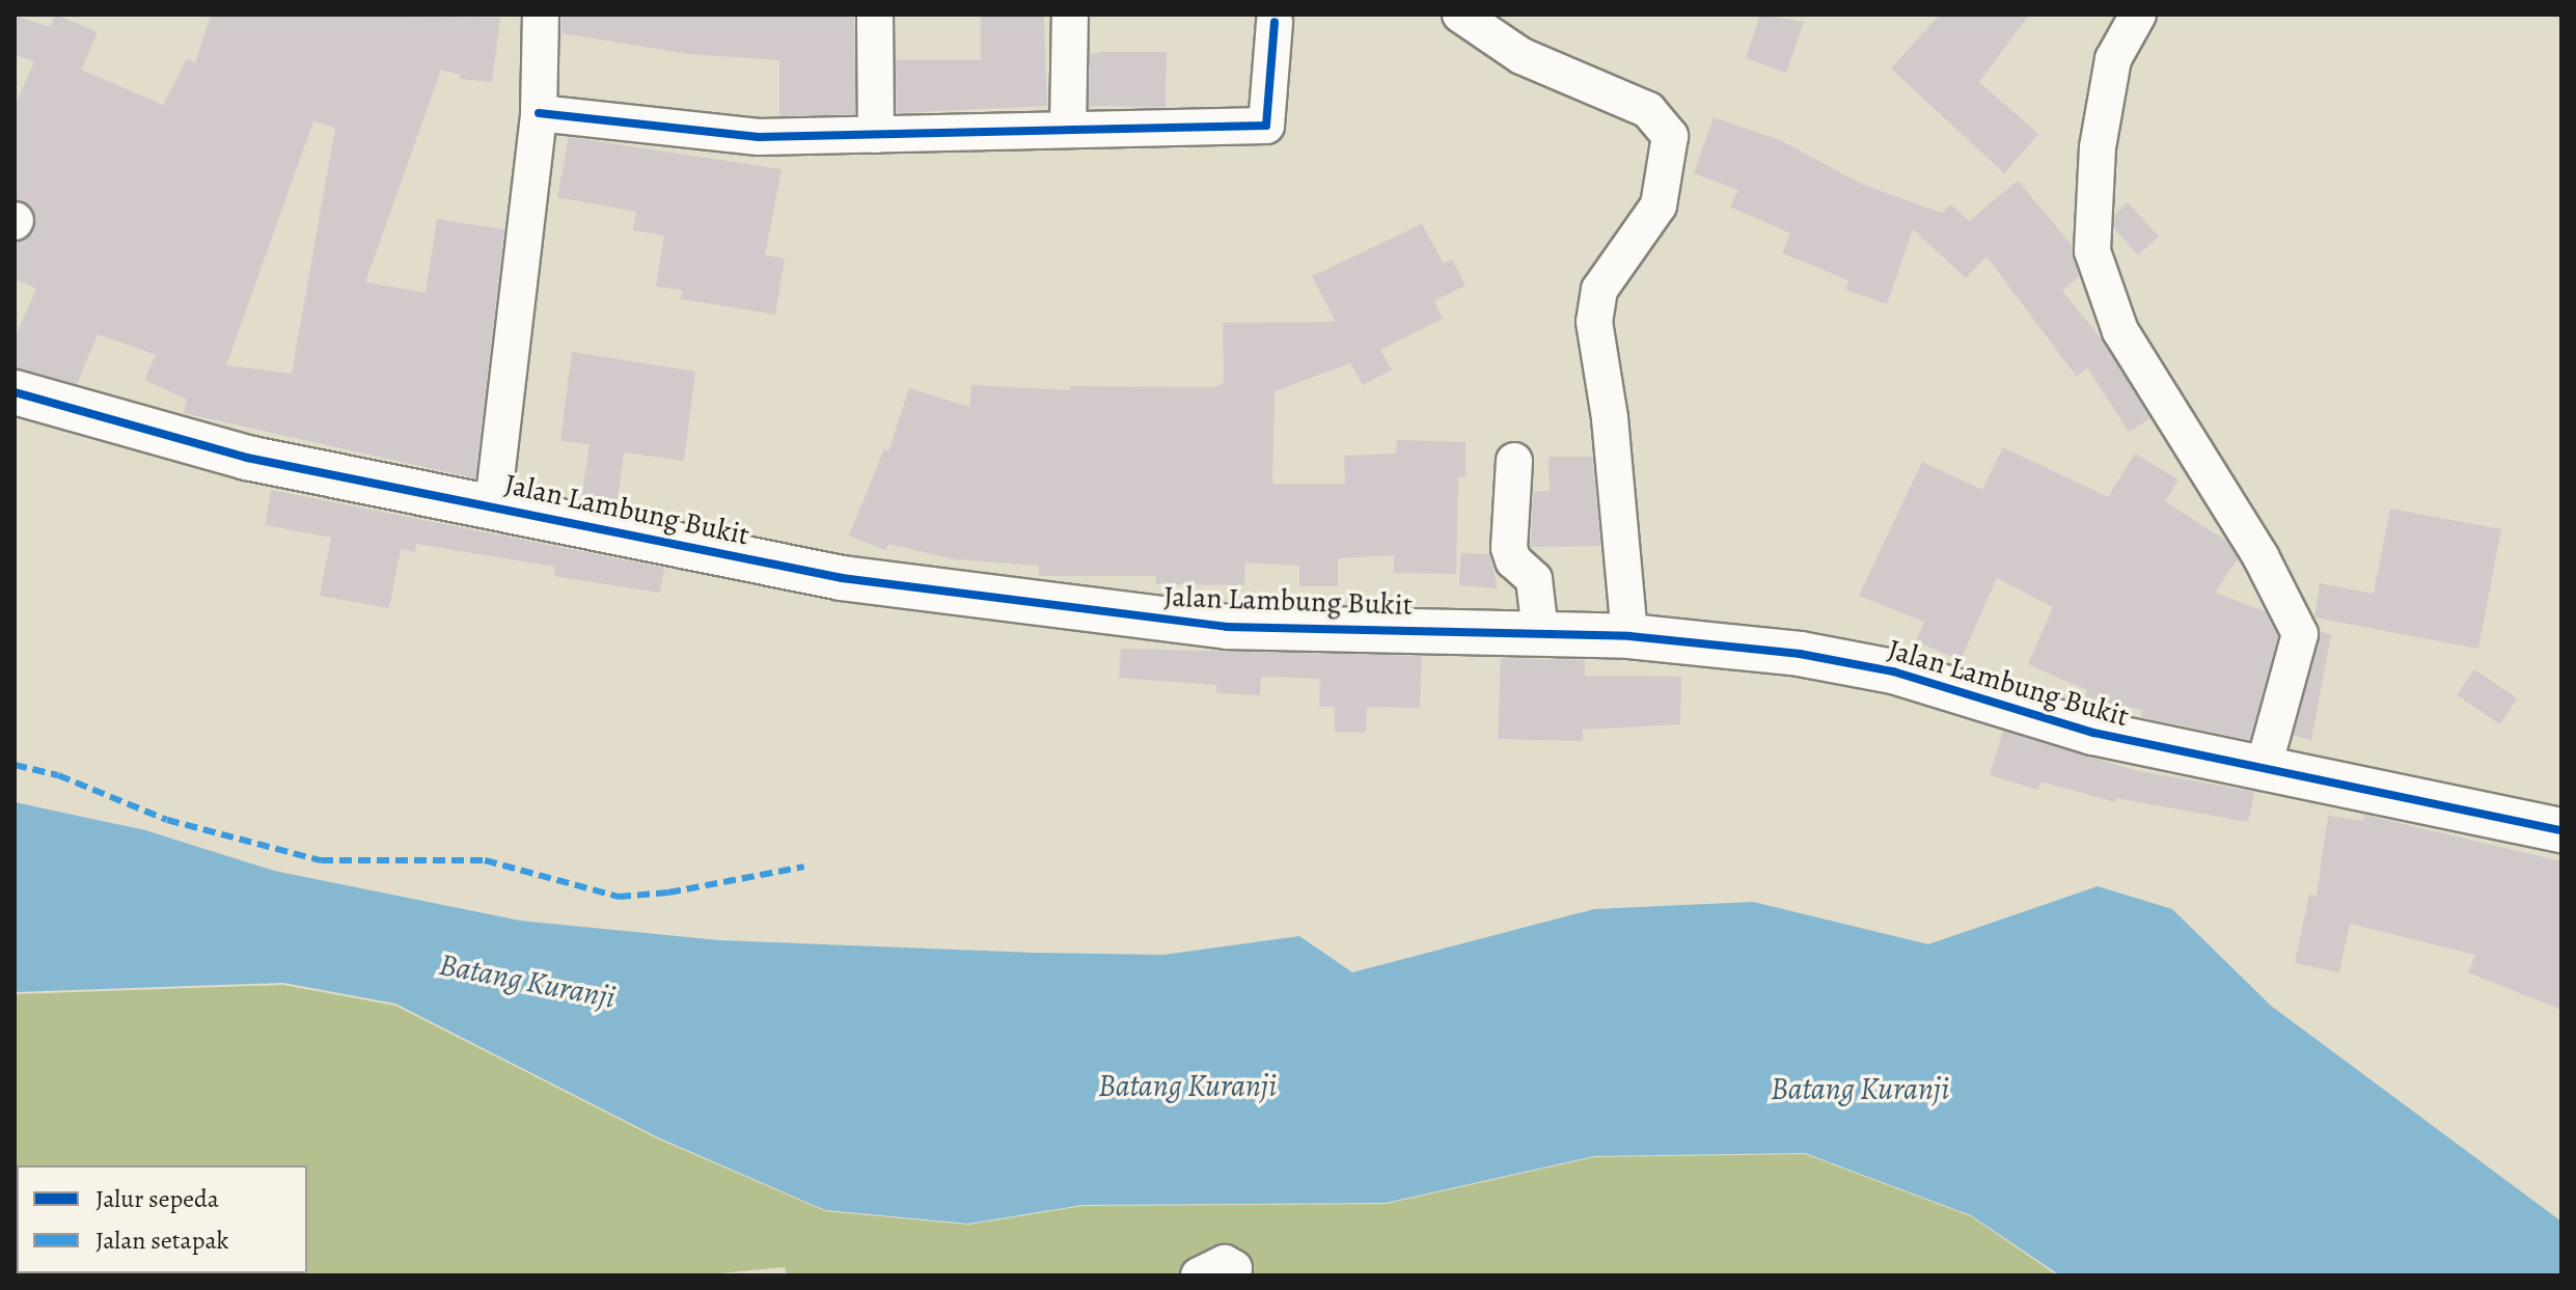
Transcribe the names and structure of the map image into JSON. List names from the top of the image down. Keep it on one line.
{"streets":{"street":["Jalan Lambung Bukit"]},"water":["Batang Kuranji"],"legend":["Jalur sepeda","Jalan setapak"]}
